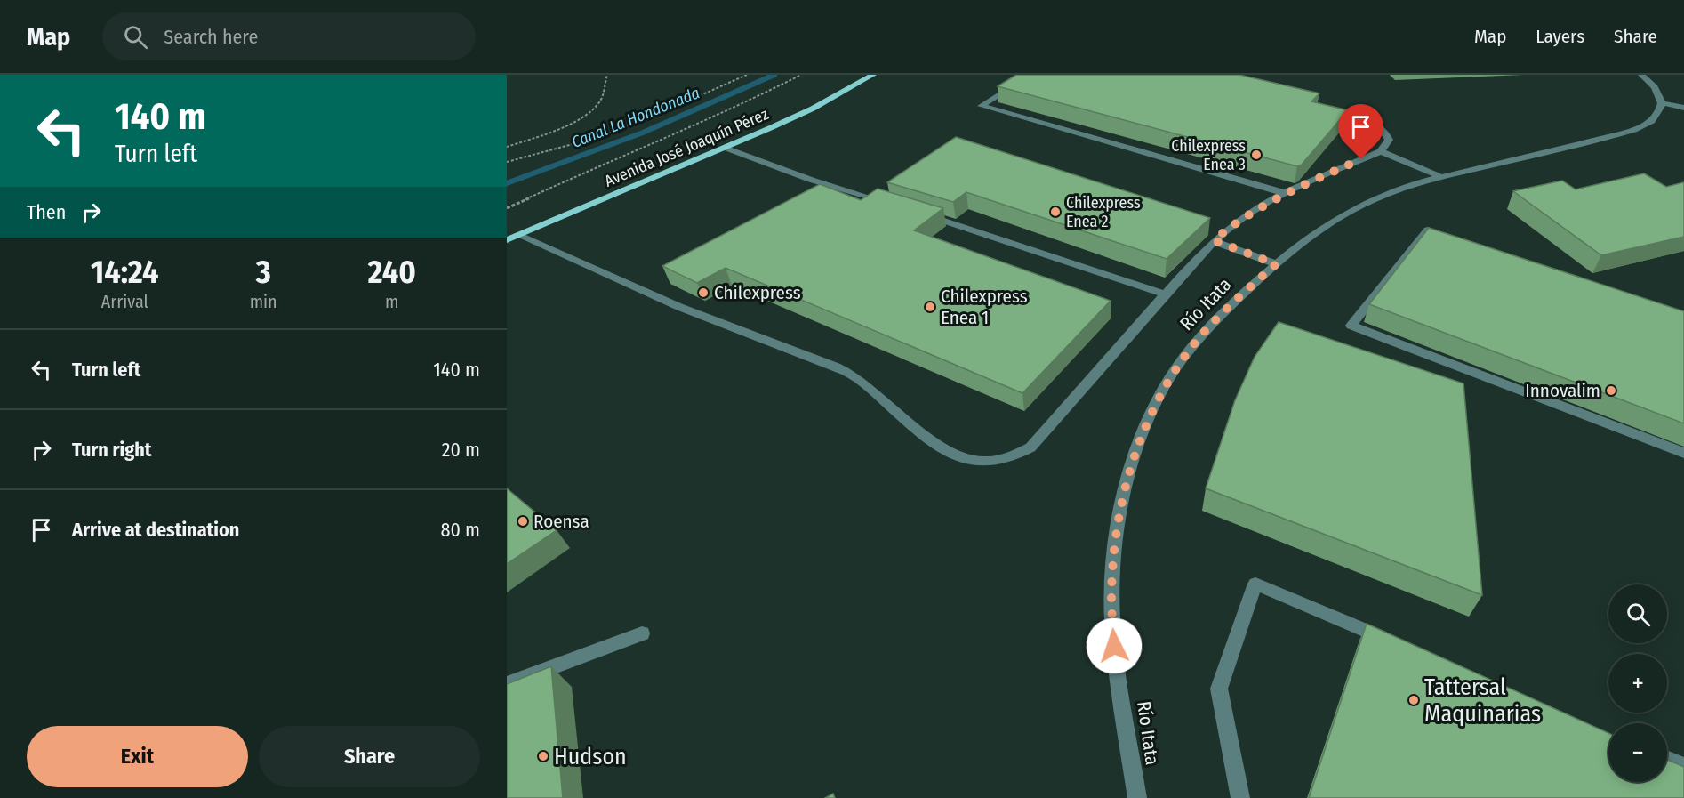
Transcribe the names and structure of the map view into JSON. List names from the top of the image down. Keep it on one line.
{"streets":{"main road":["Avenida José Joaquín Pérez"],"street":["Río Itata"]},"water":["Canal La Hondonada"],"places":["Chilexpress Enea 3","Chilexpress Enea 2","Chilexpress","Chilexpress Enea 1","Innovalim","Roensa","Tattersal Maquinarias","Hudson"],"page":{"header":"Map","search":"Search here","nav":["Map","Layers","Share"],"turn":["140 m","Turn left"],"then":"Then","eta":["14:24","Arrival","3","min","240","m"],"list":[{"name":"Turn left","value":"140 m"},{"name":"Turn right","value":"20 m"},{"name":"Arrive at destination","value":"80 m"}],"map_buttons":["+","−"],"buttons":["Exit","Share"]}}
